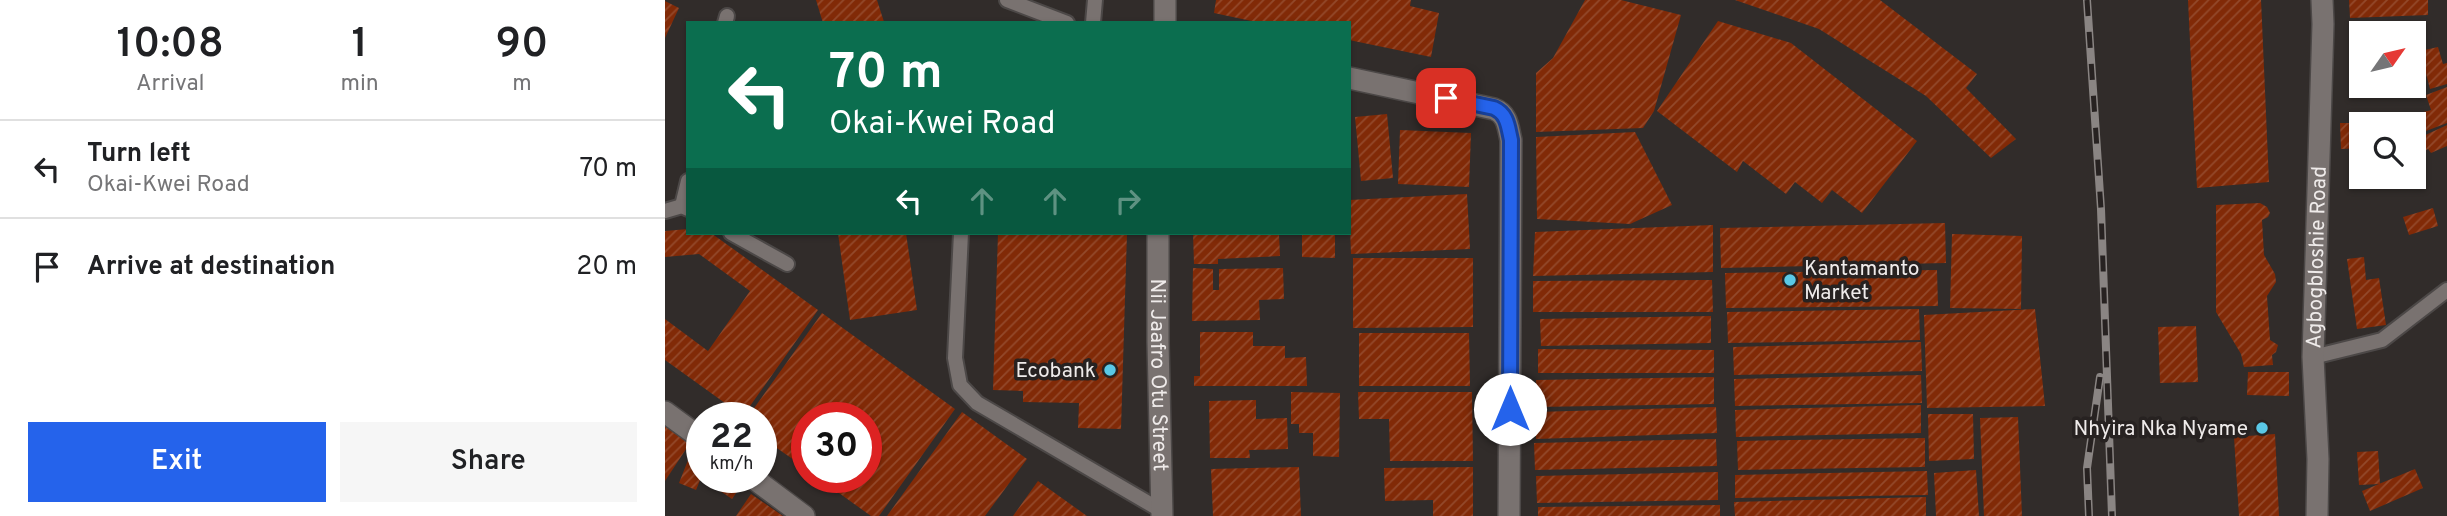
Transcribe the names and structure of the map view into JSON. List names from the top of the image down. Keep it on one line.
{"streets":{"street":["Agbogbloshie Road","Nii Jaafro Otu Street"]},"places":["Kantamanto Market","Ecobank","Nhyira Nka Nyame"],"north":"top right","page":{"eta":["10:08","Arrival","1","min","90","m"],"turn":["70 m","Okai-Kwei Road"],"list":[{"name":"Turn left","note":"Okai-Kwei Road","value":"70 m"},{"name":"Arrive at destination","value":"20 m"}],"speed":"22 km/h","limit":"30","buttons":["Exit","Share"]}}
